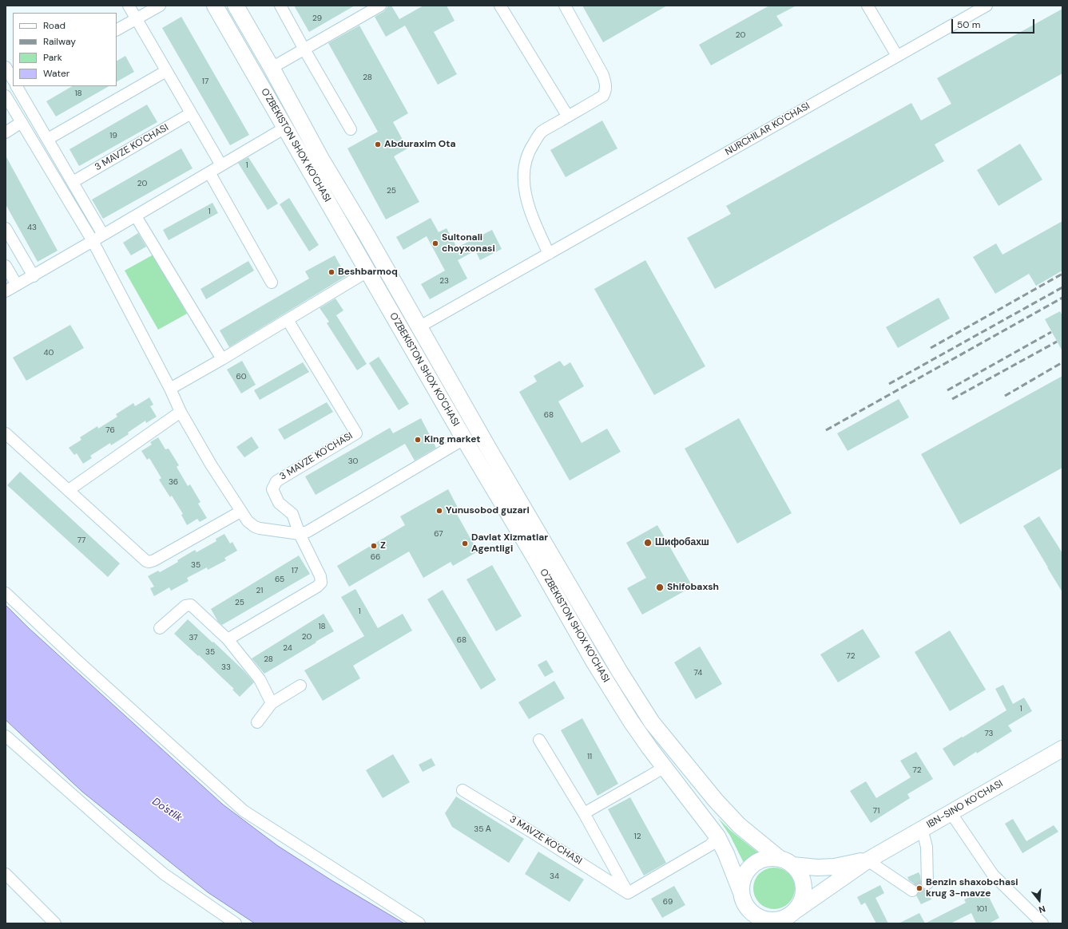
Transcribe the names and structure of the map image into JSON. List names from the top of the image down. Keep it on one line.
{"streets":{"main road":["O'ZBEKISTON SHOX KO'CHASI","IBN-SINO KO'CHASI"],"street":["NURCHILAR KO'CHASI","3 MAVZE KO'CHASI"]},"crossings":[["NURCHILAR KO'CHASI","O'ZBEKISTON SHOX KO'CHASI"],["O'ZBEKISTON SHOX KO'CHASI","IBN-SINO KO'CHASI"]],"water":["Do'stlik"],"places":["Abduraxim Ota","Sultonali choyxonasi","Beshbarmoq","King market","Yunusobod guzari","Шифобахш","Davlat Xizmatlar Agentligi","Z","Shifobaxsh","Benzin shaxobchasi krug 3-mavze"],"house_numbers":["29","20","28","17","18","19","1","20","25","1","43","23","40","60","68","76","30","36","67","77","66","35","17","65","21","25","1","18","20","37","68","24","35","72","28","33","74","1","73","11","72","71","35 А","12","34","69","101"],"legend":["Road","Railway","Park","Water"],"scale_bar":"50 m","north":"bottom"}
